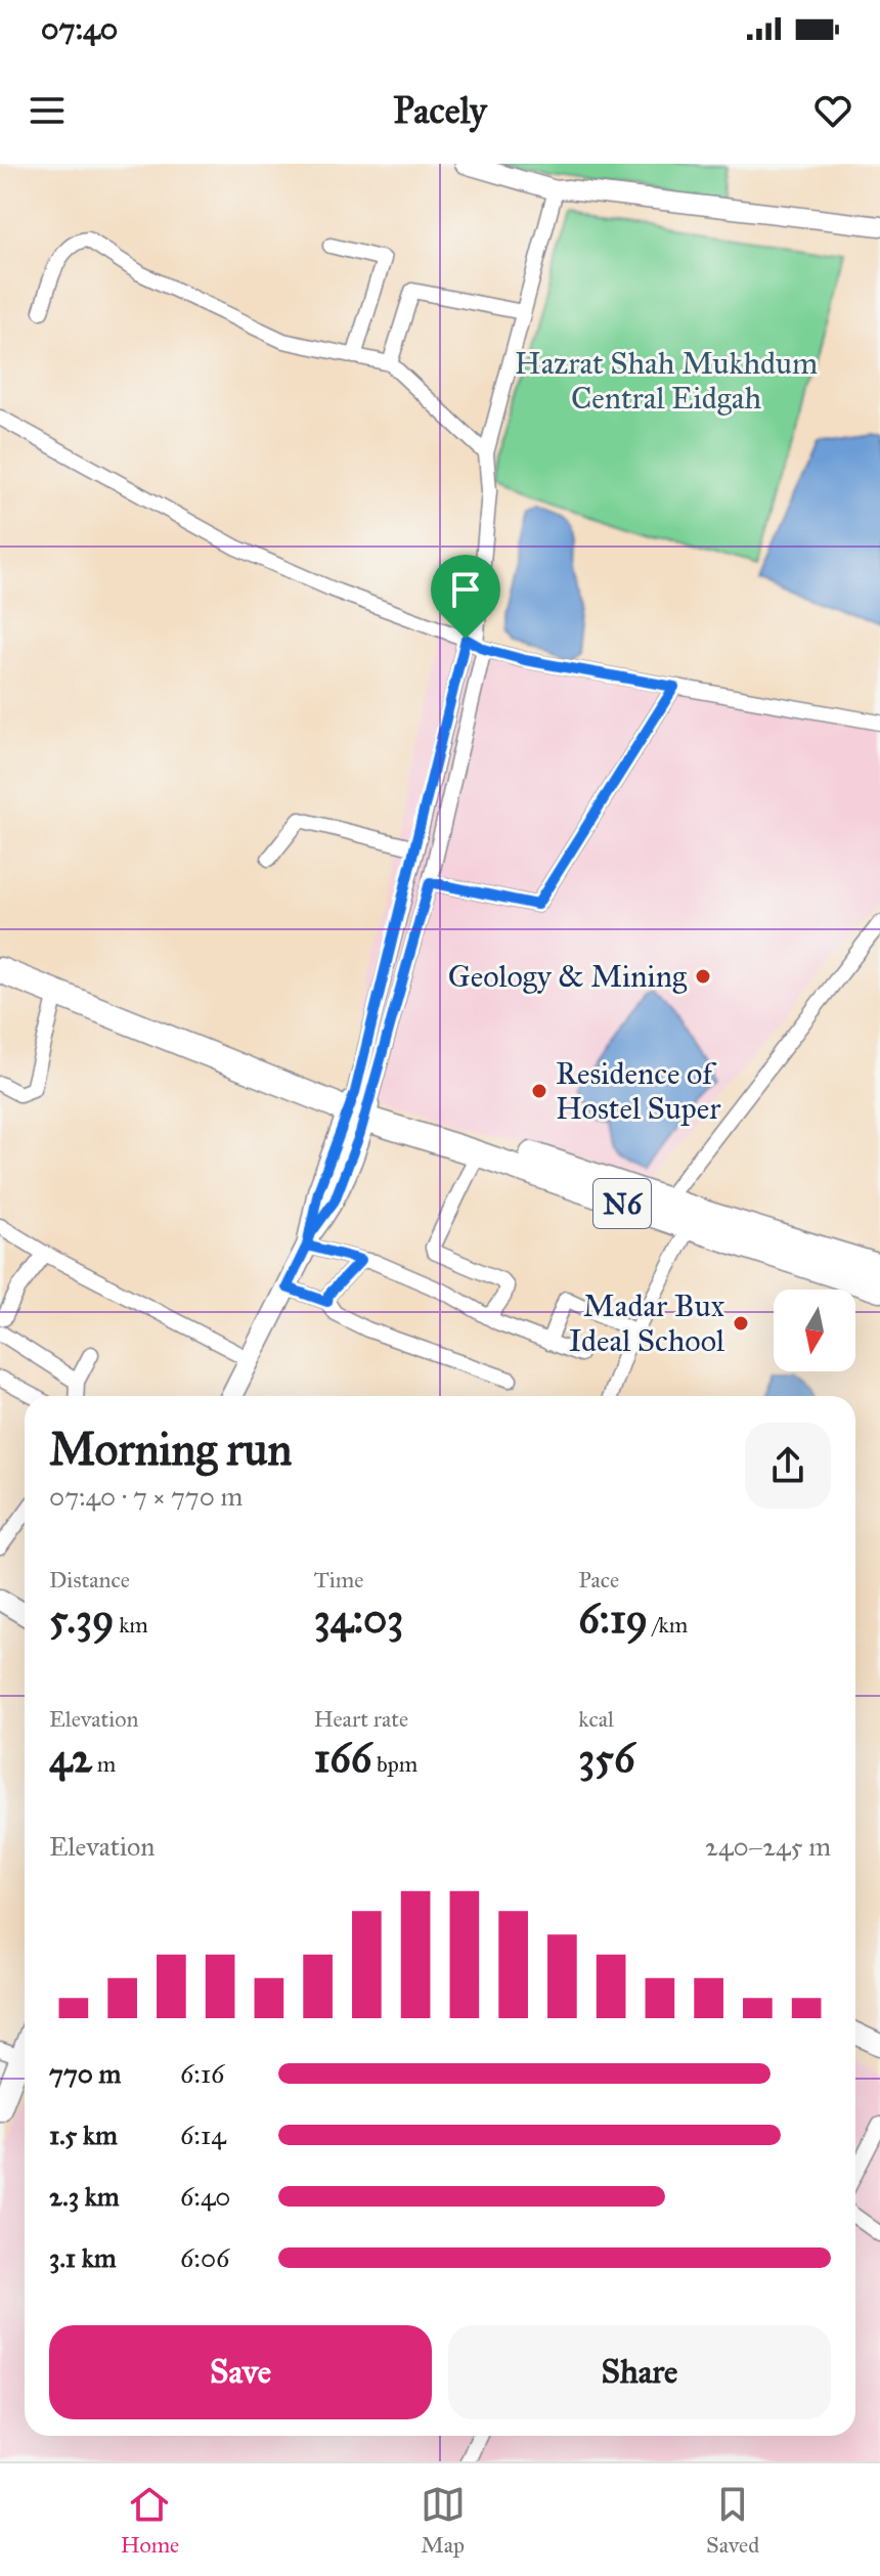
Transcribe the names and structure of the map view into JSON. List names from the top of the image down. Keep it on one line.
{"streets":{"highway":["N6"]},"parks":["Hazrat Shah Mukhdum Central Eidgah"],"places":["Geology & Mining","Residence of Hostel Super","Madar Bux Ideal School"],"north":"bottom","page":{"status":"07:40","header":"Pacely","heading":["Morning run","07:40 · 7 × 770 m"],"stats":[["Distance","5.39 km"],["Time","34:03"],["Pace","6:19 /km"],["Elevation","42 m"],["Heart rate","166 bpm"],["kcal","356"]],"chart":["Elevation","240–245 m"],"list":[{"name":"770 m","note":"6:16"},{"name":"1.5 km","note":"6:14"},{"name":"2.3 km","note":"6:40"},{"name":"3.1 km","note":"6:06"}],"buttons":["Save","Share"],"tabs":["Home","Map","Saved"]}}
